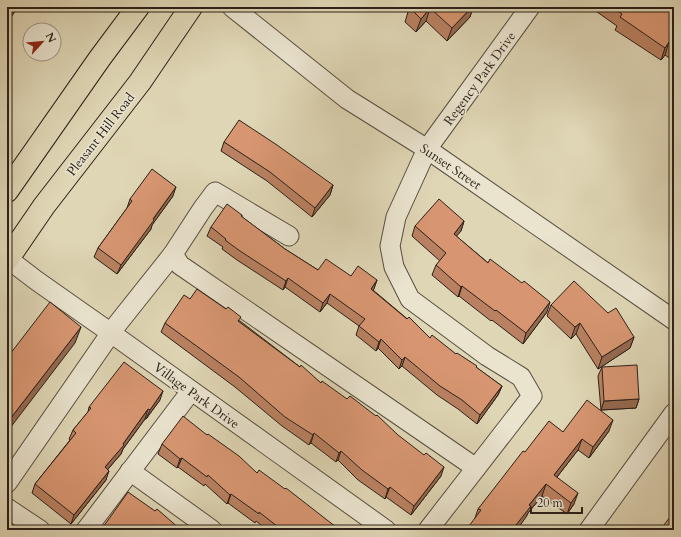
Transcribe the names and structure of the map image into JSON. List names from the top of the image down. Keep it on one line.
{"streets":{"highway":["Pleasant Hill Road"],"street":["Regency Park Drive","Sunset Street","Village Park Drive"]},"crossings":[["Regency Park Drive","Sunset Street"],["Pleasant Hill Road","Village Park Drive"]],"scale_bar":"20 m","north":"top right"}
